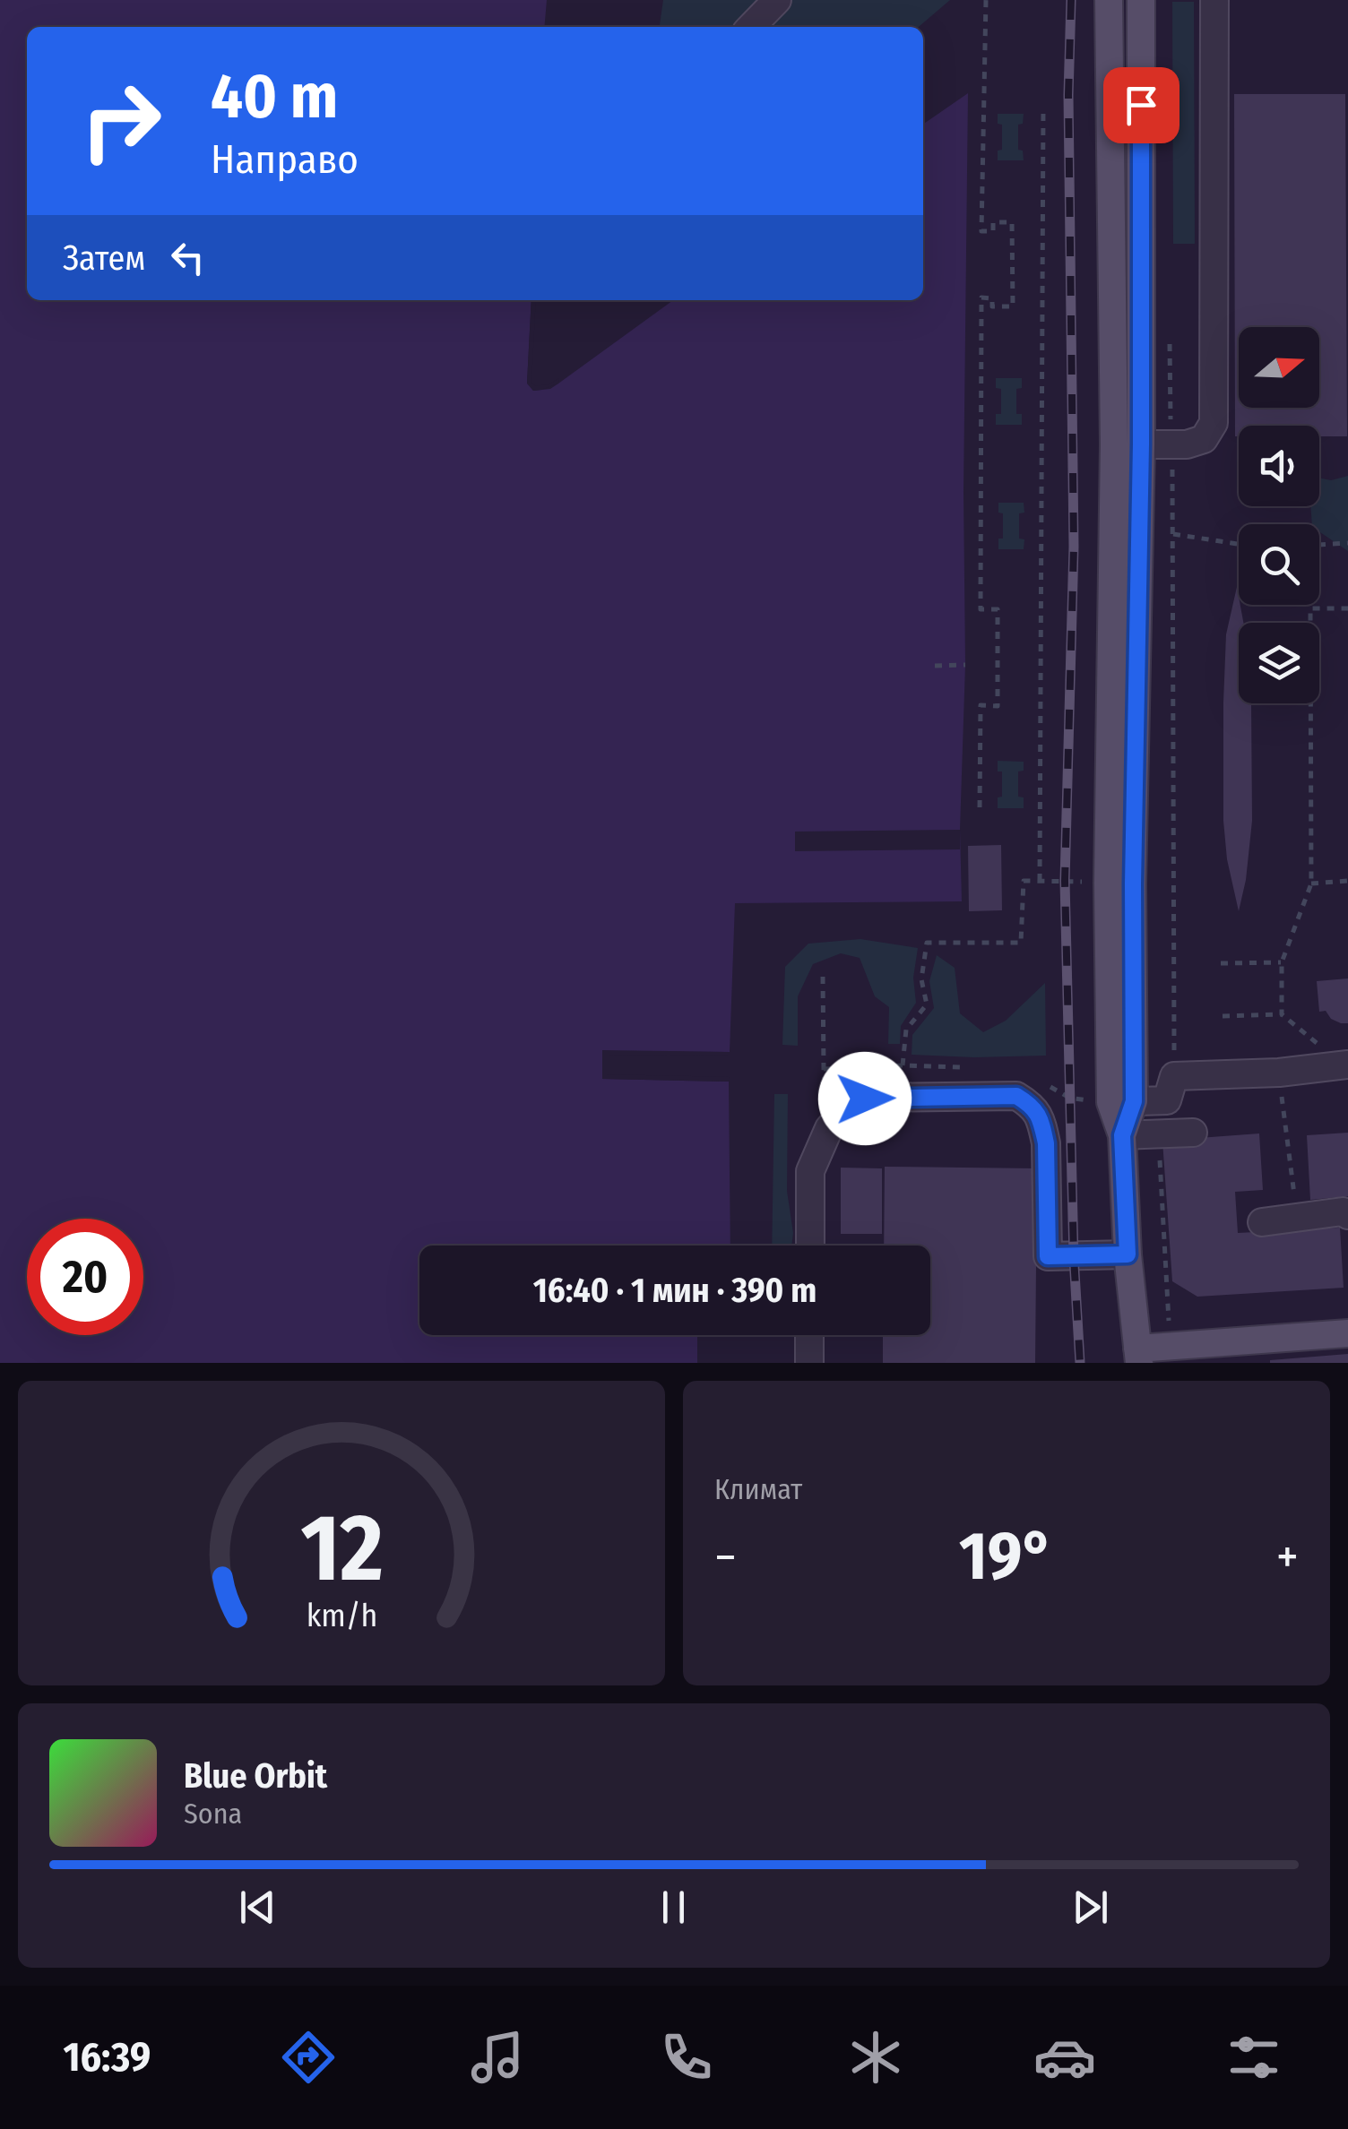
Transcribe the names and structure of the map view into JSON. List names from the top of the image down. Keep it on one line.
{"north":"right","page":{"turn":["40 m","Направо"],"then":"Затем","limit":"20","trip":"16:40 · 1 мин · 390 m","tile":"Климат","heat":["−","19°","+"],"song":["Blue Orbit","Sona"],"tabs":"16:39","gauge":["12","km/h"]}}
